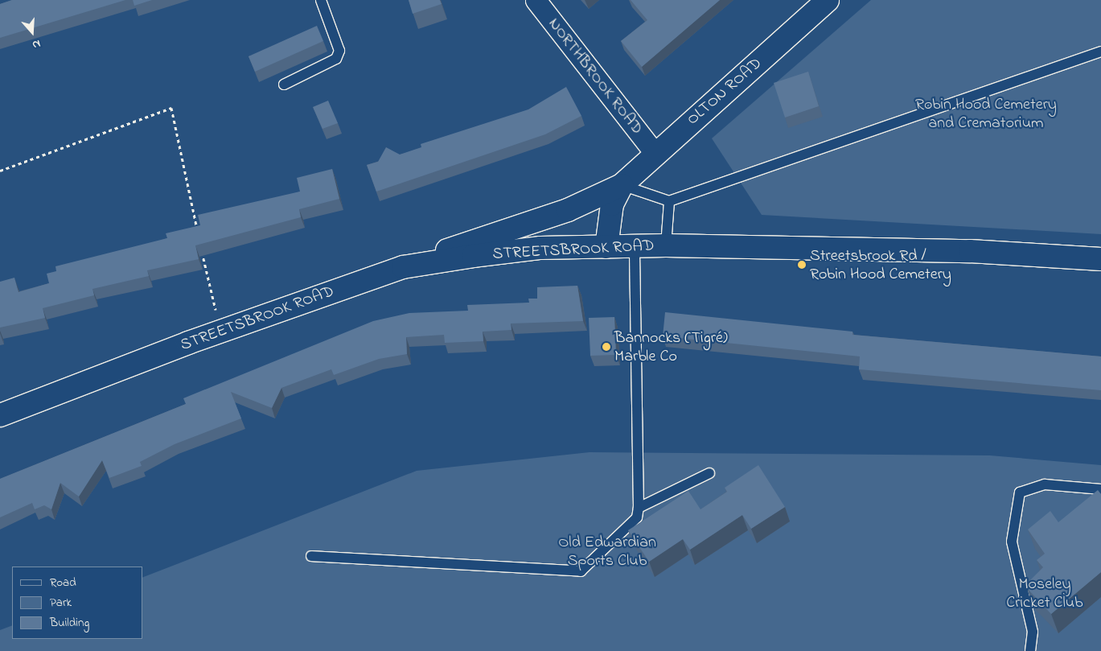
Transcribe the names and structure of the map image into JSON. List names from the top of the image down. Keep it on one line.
{"streets":{"main road":["OLTON ROAD","STREETSBROOK ROAD"],"street":["NORTHBROOK ROAD"]},"crossings":[["NORTHBROOK ROAD","OLTON ROAD"],["OLTON ROAD","STREETSBROOK ROAD"]],"parks":["Robin Hood Cemetery and Crematorium","Old Edwardian Sports Club","Moseley Cricket Club"],"places":["Streetsbrook Rd / Robin Hood Cemetery","Bannocks (Tigré) Marble Co"],"legend":["Road","Park","Building"],"north":"bottom"}
